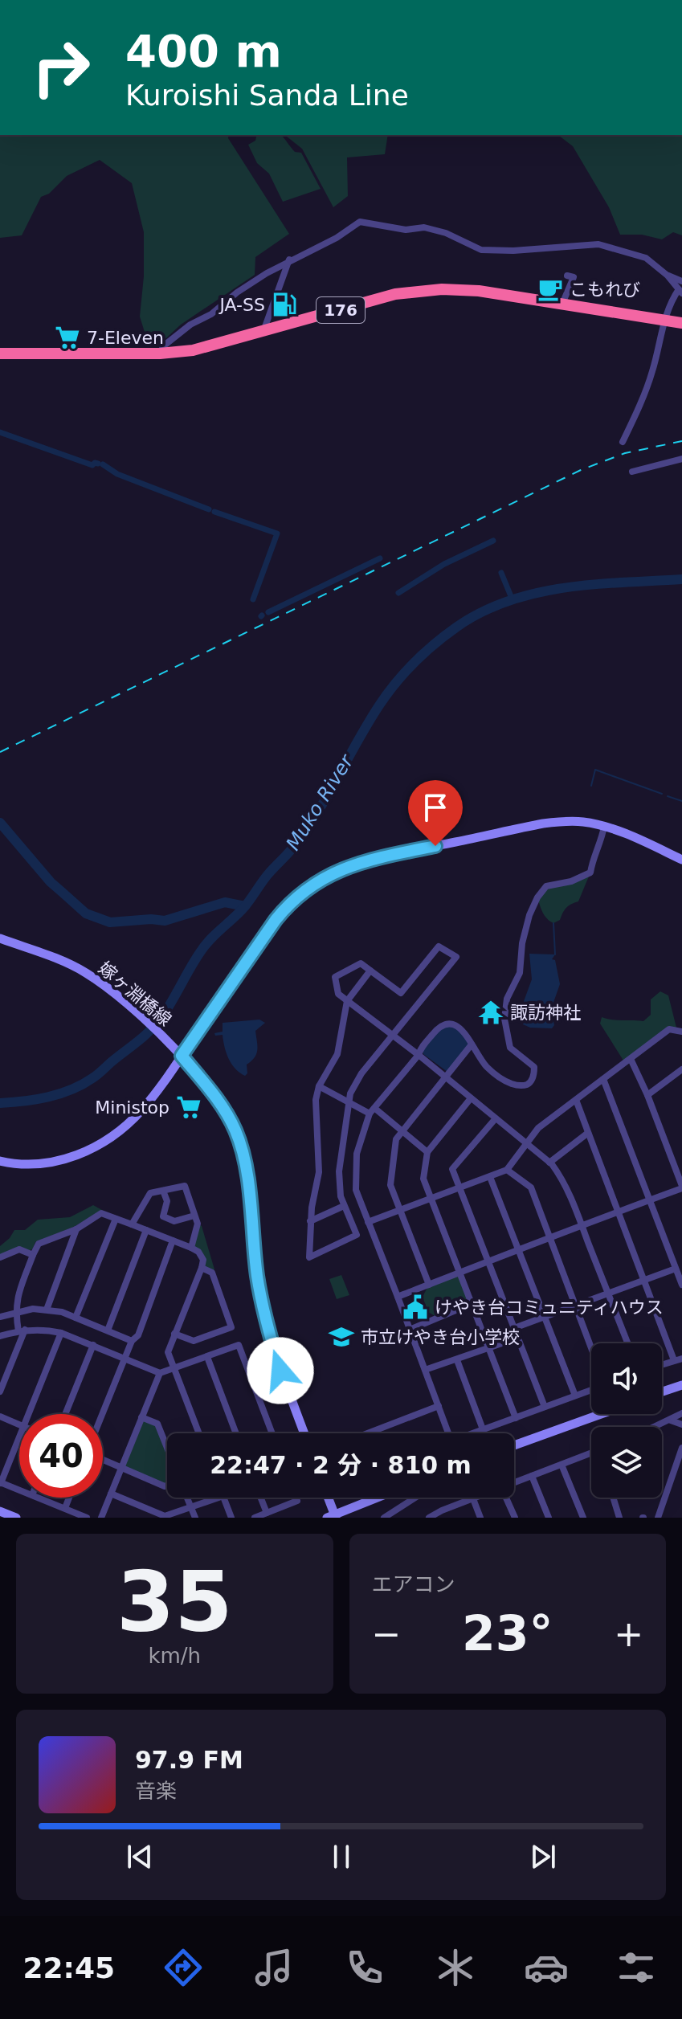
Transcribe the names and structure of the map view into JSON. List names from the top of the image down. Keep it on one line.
{"streets":{"highway":["176"],"street":["嫁ヶ淵橋線"]},"water":["Muko River"],"places":{"cafe":["こもれび"],"fuel station":["JA-SS"],"supermarket":["7-Eleven","Ministop"],"temple":["諏訪神社"],"public building":["けやき台コミュニティハウス"],"school or university":["市立けやき台小学校"]},"page":{"turn":["400 m","Kuroishi Sanda Line"],"limit":"40","trip":"22:47 · 2 分 · 810 m","tile":[["35","km/h"],"エアコン"],"heat":["−","23°","+"],"song":["97.9 FM","音楽"],"tabs":"22:45"}}
